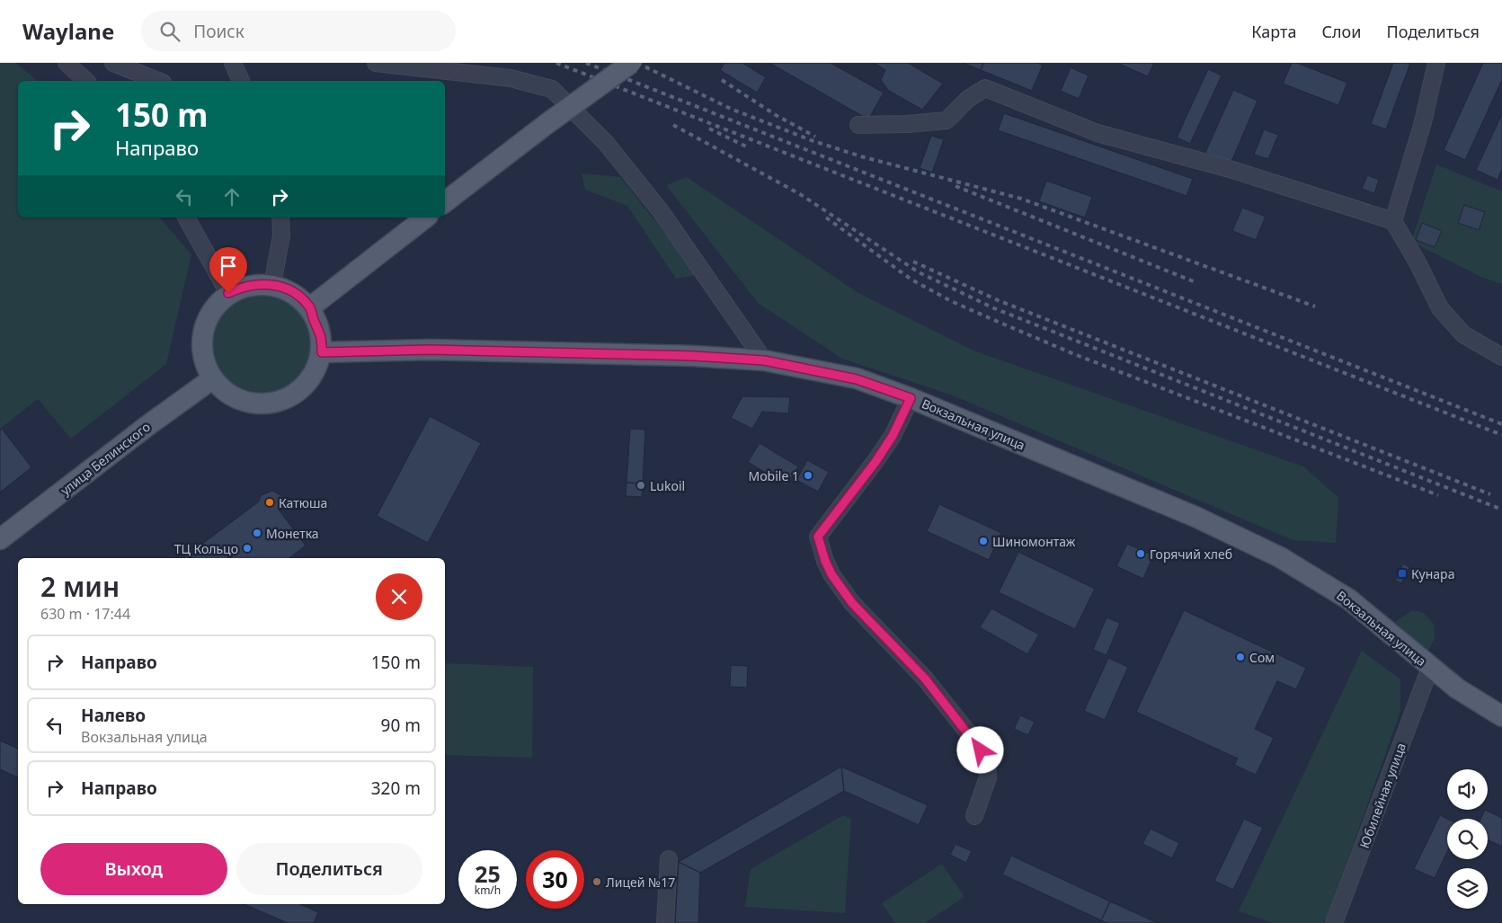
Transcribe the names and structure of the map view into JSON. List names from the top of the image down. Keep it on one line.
{"streets":{"main road":["Вокзальная улица","улица Белинского"],"street":["Юбилейная улица"]},"crossings":[["Вокзальная улица","улица Белинского"],["Вокзальная улица","Юбилейная улица"]],"places":{"other":["Mobile 1","Lukoil","Катюша","Монетка","Шиномонтаж","ТЦ Кольцо","Горячий хлеб","Сом","Лицей №17"],"transit":["Кунара"]},"page":{"header":"Waylane","search":"Поиск","nav":["Карта","Слои","Поделиться"],"turn":["150 m","Направо"],"heading":["2 мин","630 m · 17:44"],"list":[{"name":"Направо","value":"150 m"},{"name":"Налево","note":"Вокзальная улица","value":"90 m"},{"name":"Направо","value":"320 m"}],"buttons":["Выход","Поделиться"],"speed":"25 km/h","limit":"30"}}
